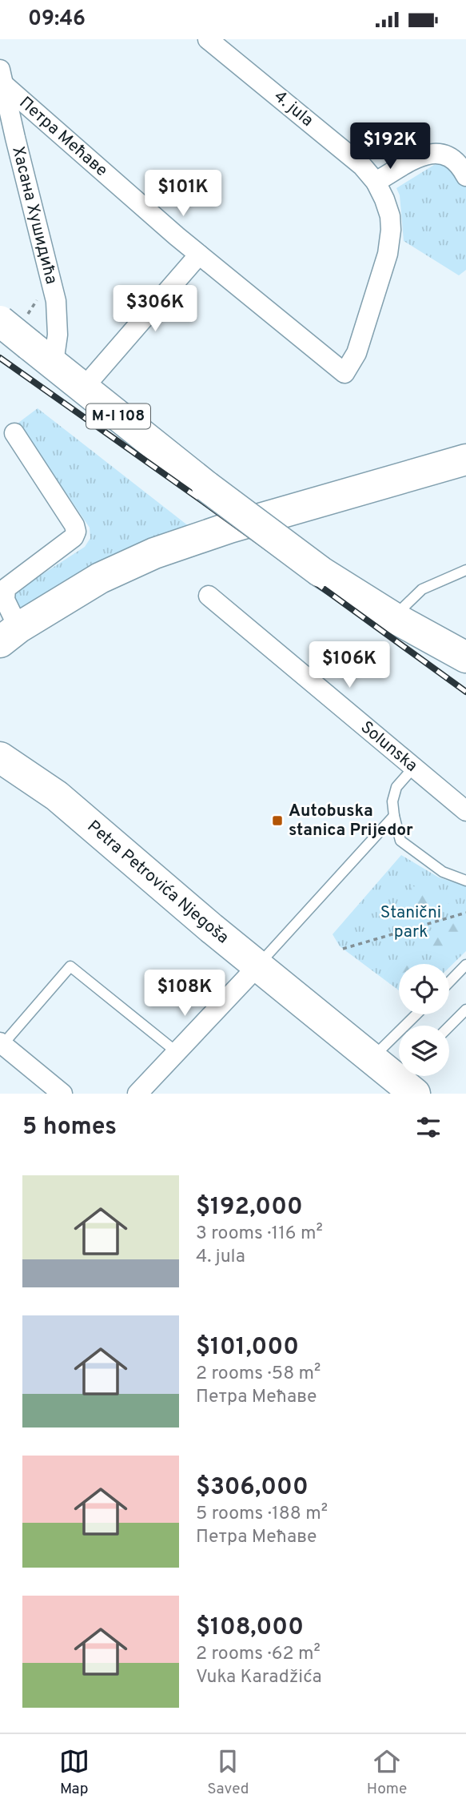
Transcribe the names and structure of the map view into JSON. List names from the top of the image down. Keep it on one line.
{"streets":{"main road":["M-I 108","Petra Petrovića Njegoša"],"street":["4. jula","Петра Мећаве","Хасана Хушидића","Solunska"]},"crossings":[["4. jula","Петра Мећаве"],["Петра Мећаве","Хасана Хушидића"],["Хасана Хушидића","M-I 108"]],"parks":["Stanični park"],"places":{"transit":["Autobuska stanica Prijedor"]},"page":{"status":"09:46","price":["$192K","$101K","$306K","$106K","$108K"],"heading":"5 homes","list":[{"name":"$192,000","note":"3 rooms · 116 m² · 4. jula"},{"name":"$101,000","note":"2 rooms · 58 m² · Петра Мећаве"},{"name":"$306,000","note":"5 rooms · 188 m² · Петра Мећаве"},{"name":"$108,000","note":"2 rooms · 62 m² · Vuka Karadžića"}],"tabs":["Map","Saved","Home"]}}
